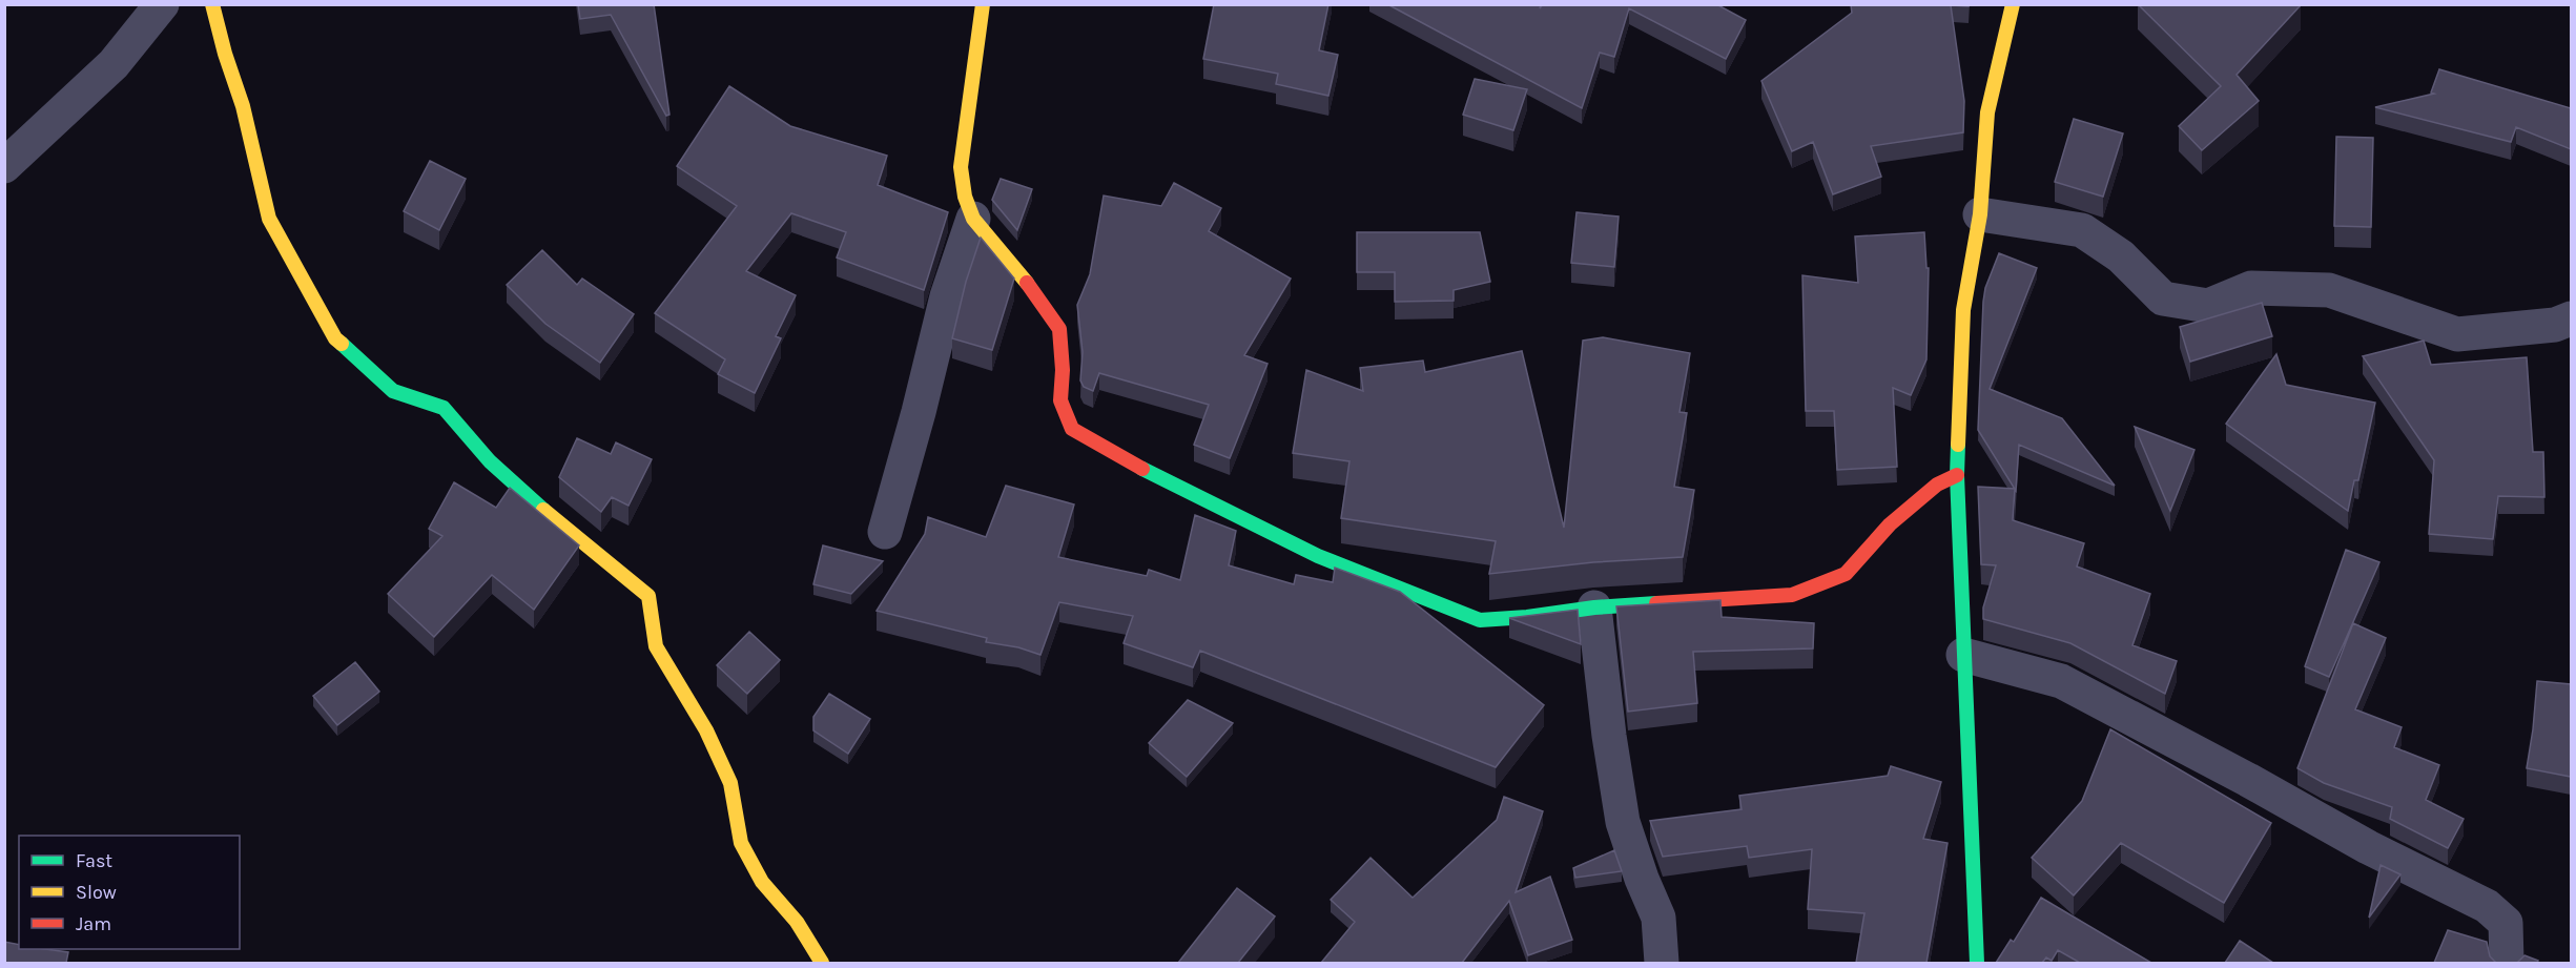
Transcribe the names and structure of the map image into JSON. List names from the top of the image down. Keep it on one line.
{"legend":["Fast","Slow","Jam"]}
